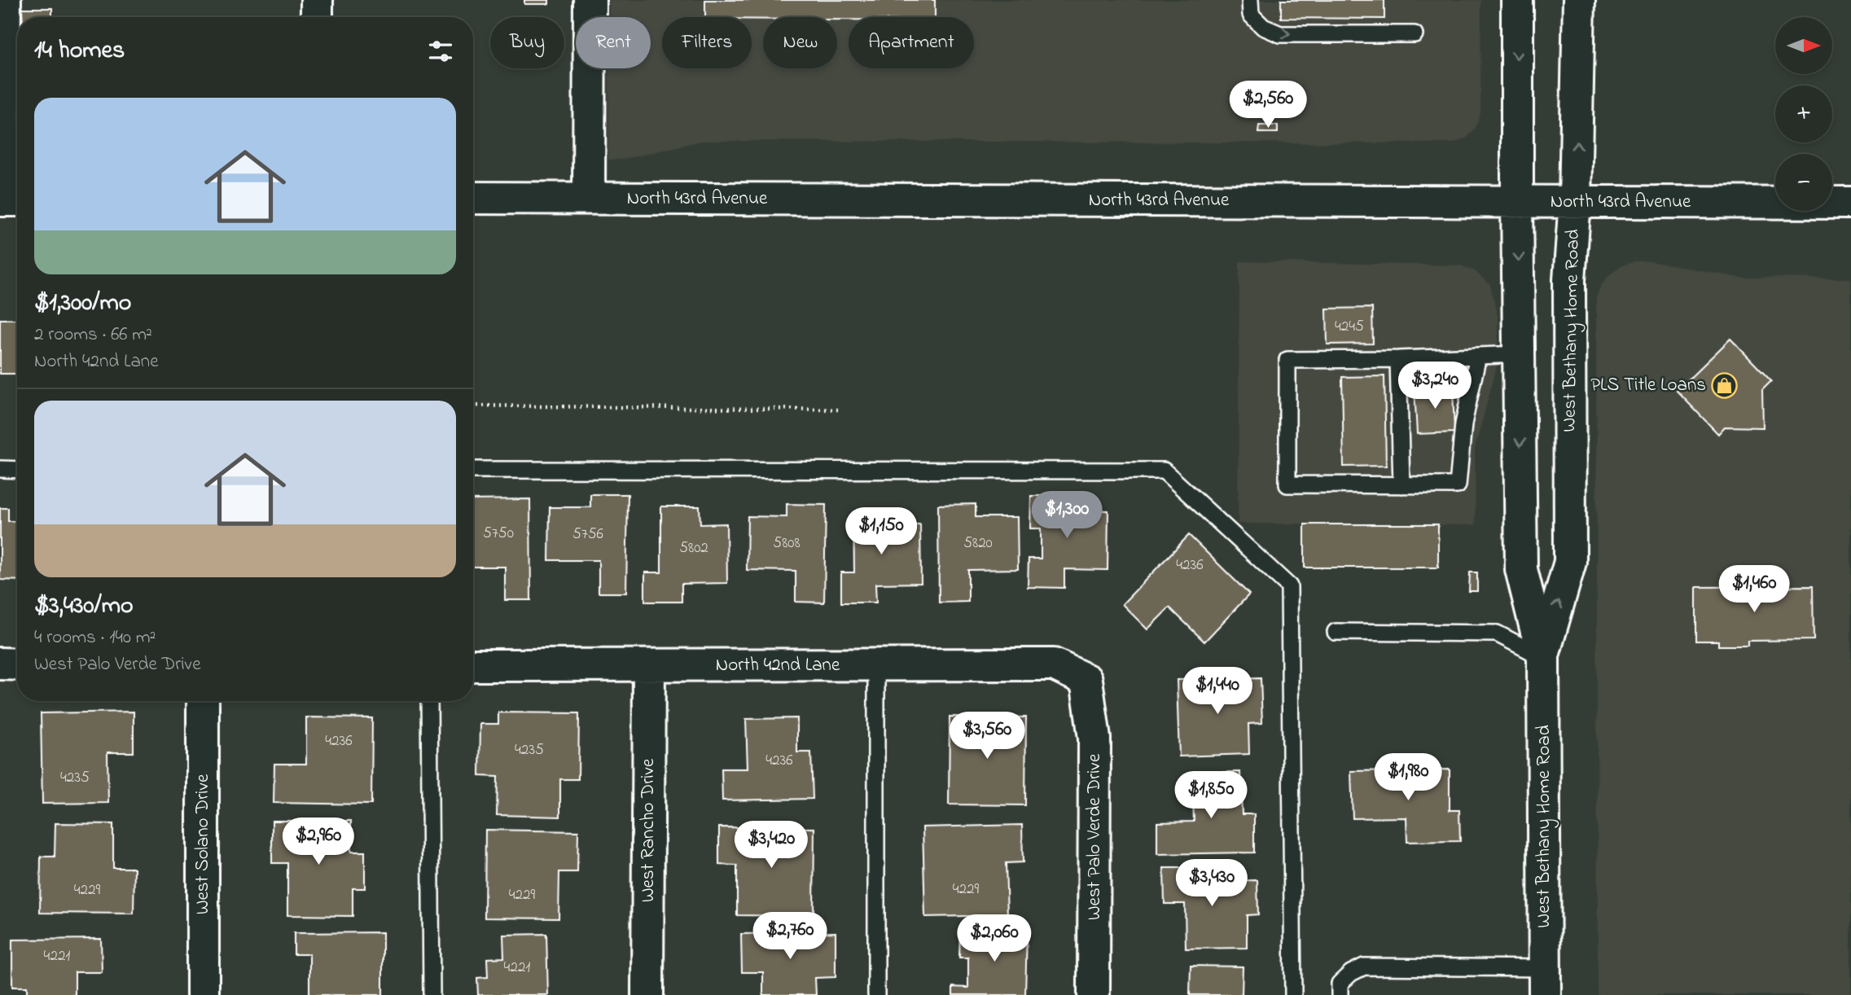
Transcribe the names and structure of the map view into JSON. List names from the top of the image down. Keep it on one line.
{"streets":{"main road":["North 43rd Avenue","West Bethany Home Road","North 42nd Lane","West Rancho Drive","West Palo Verde Drive","West Solano Drive"]},"crossings":[["North 43rd Avenue","West Bethany Home Road"],["North 42nd Lane","West Rancho Drive"],["North 42nd Lane","West Palo Verde Drive"]],"places":{"shop":["PLS Title Loans"]},"house_numbers":["4245","5750","5756","5808","5820","5802","4236","4236","4235","4236","4235","4229","4229","4229","4221","4221"],"north":"right","page":{"map_buttons":["+","−"],"chip":["Buy","Rent","Filters","New","Apartment"],"heading":"14 homes","price":["$2,560","$3,240","$1,300","$1,150","$1,460","$1,440","$3,560","$1,980","$1,850","$2,960","$3,420","$3,430","$2,760","$2,060"],"list":[{"name":"$1,300/mo","note":"2 rooms · 66 m² · North 42nd Lane"},{"name":"$3,430/mo","note":"4 rooms · 140 m² · West Palo Verde Drive"}]}}
